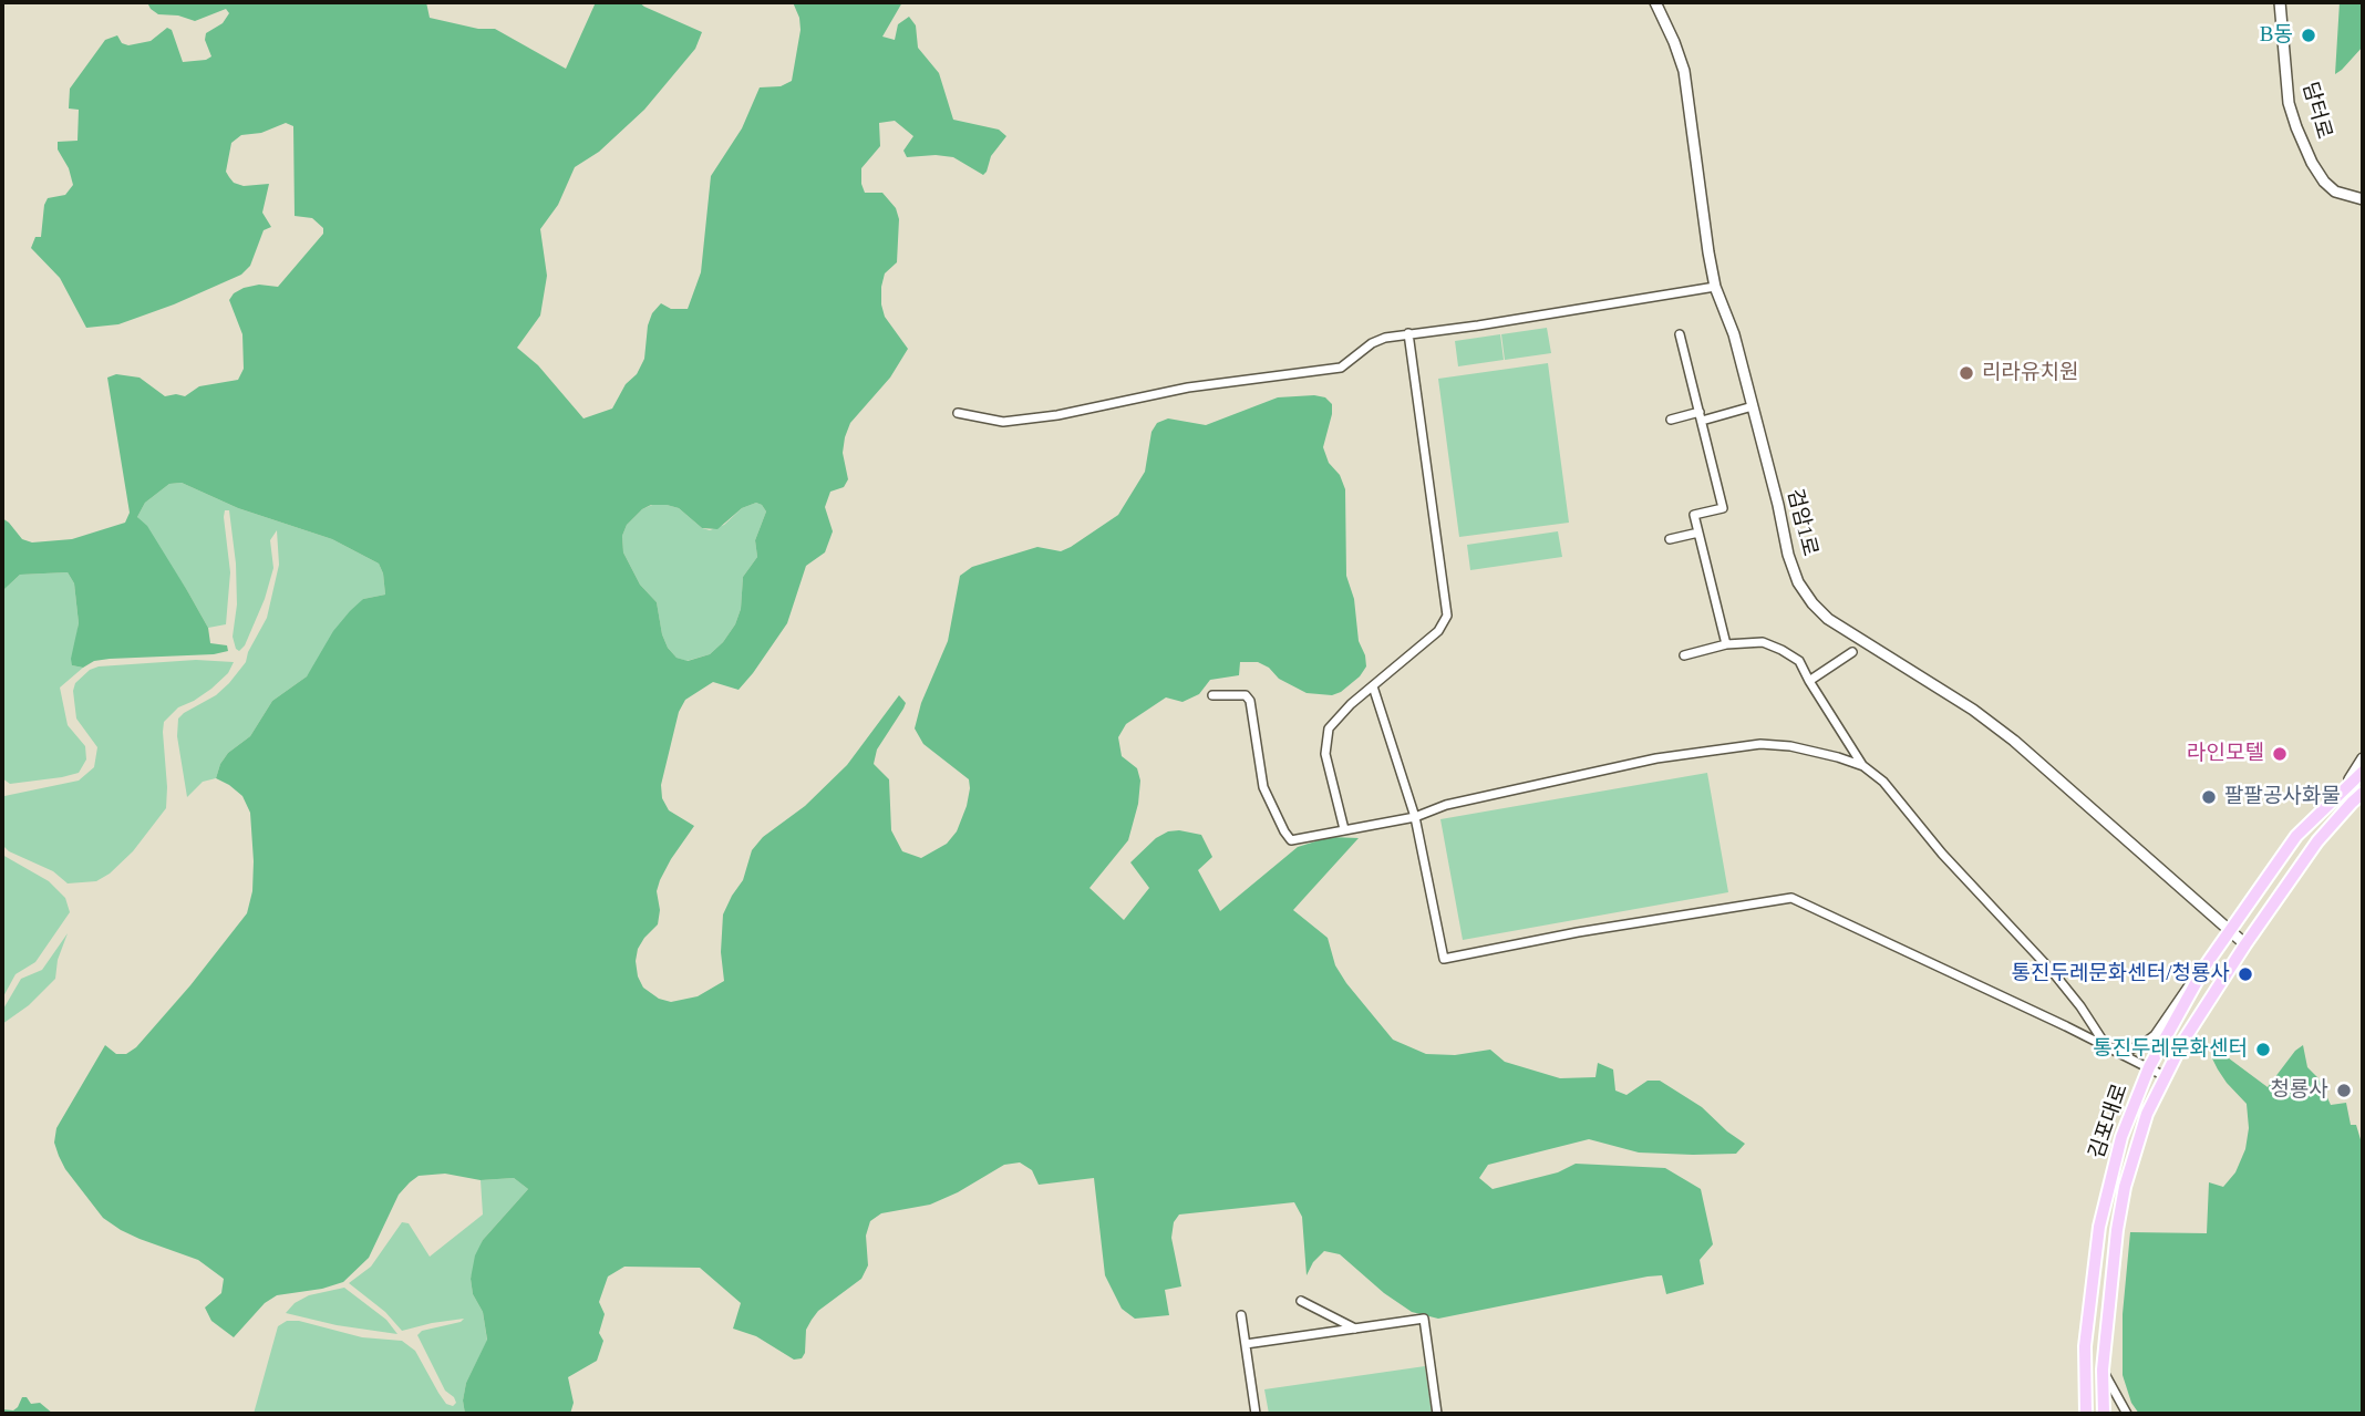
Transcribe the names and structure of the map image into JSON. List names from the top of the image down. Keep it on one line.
{"streets":{"main road":["김포대로"],"street":["담터로","검암1로"]},"crossings":[["검암1로","김포대로"]],"places":["B동","리라유치원","라인모텔","팔팔공사화물","통진두레문화센터/청룡사","통진두레문화센터","청룡사"]}
